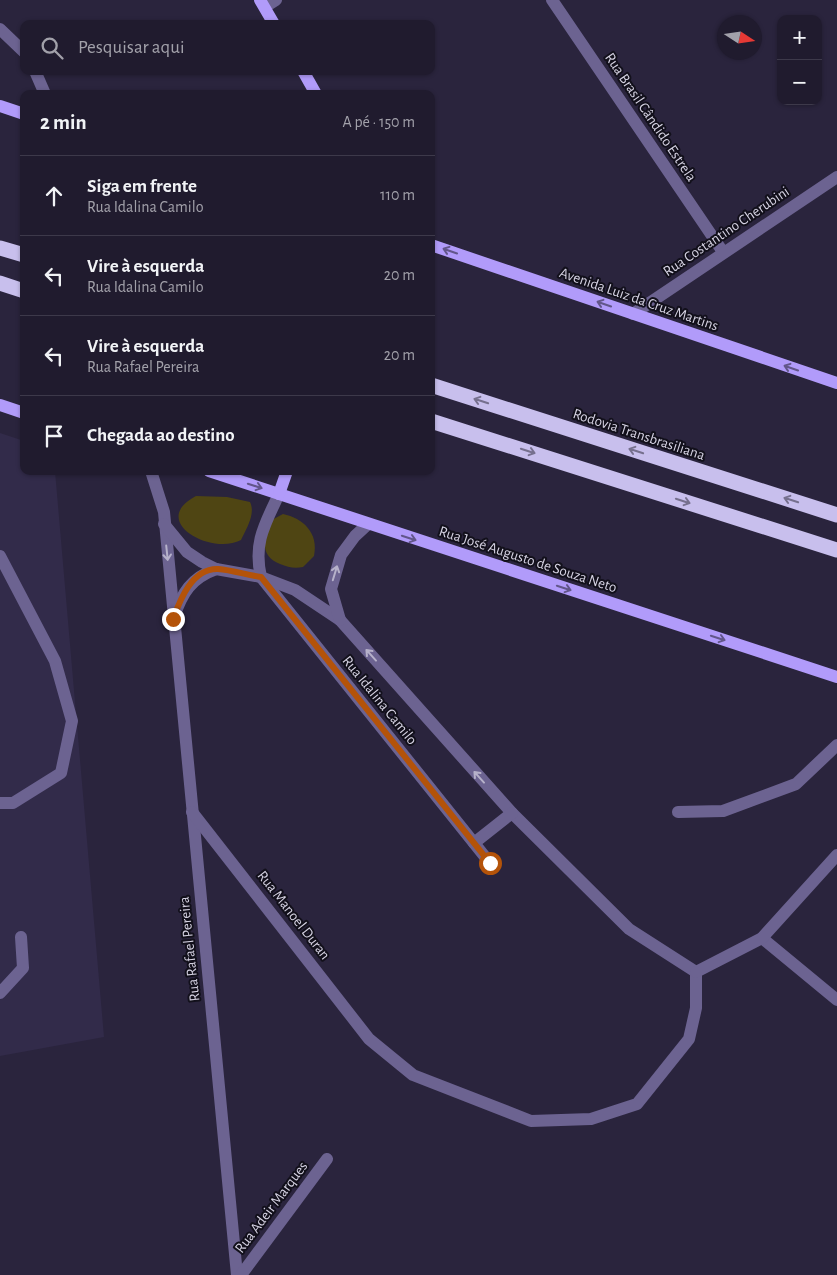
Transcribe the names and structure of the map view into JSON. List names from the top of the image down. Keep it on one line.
{"streets":{"highway":["Rodovia Transbrasiliana"],"main road":["Avenida Luiz da Cruz Martins","Rua José Augusto de Souza Neto"],"street":["Rua Brasil Cândido Estrela","Rua Costantino Cherubini","Rua Idalina Camilo","Rua Manoel Duran","Rua Rafael Pereira","Rua Adeir Marques"]},"crossings":[["Rua Brasil Cândido Estrela","Rua Costantino Cherubini"],["Rua Costantino Cherubini","Avenida Luiz da Cruz Martins"],["Rua José Augusto de Souza Neto","Rua Idalina Camilo"],["Rua Idalina Camilo","Rua Manoel Duran"],["Rua Idalina Camilo","Rua Rafael Pereira"],["Rua Manoel Duran","Rua Rafael Pereira"],["Rua Rafael Pereira","Rua Adeir Marques"]],"one_way":["Avenida Luiz da Cruz Martins","Rua José Augusto de Souza Neto"],"north":"right","page":{"map_buttons":["+","−"],"search":"Pesquisar aqui","heading":["2 min","A pé · 150 m"],"list":[["Siga em frente","Rua Idalina Camilo","110 m"],["Vire à esquerda","Rua Idalina Camilo","20 m"],["Vire à esquerda","Rua Rafael Pereira","20 m"],"Chegada ao destino"]}}
